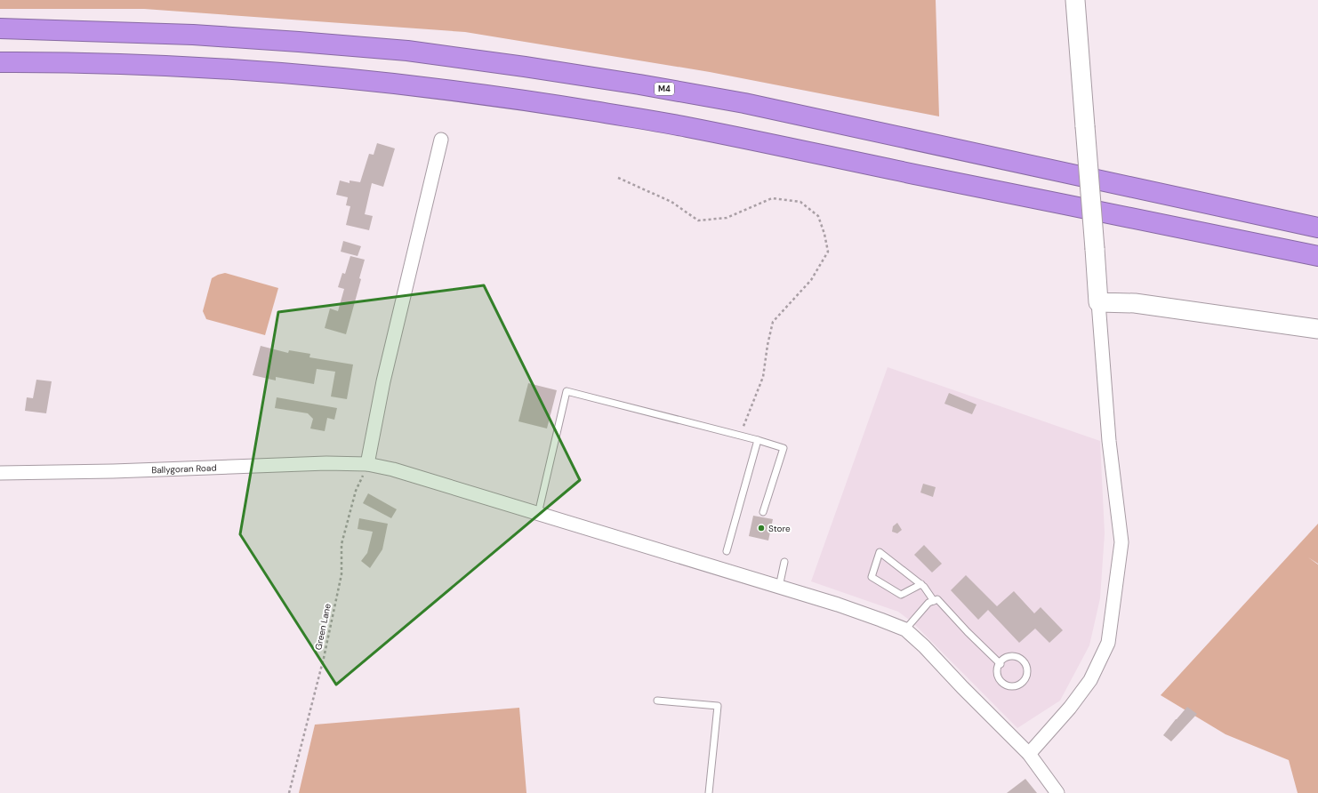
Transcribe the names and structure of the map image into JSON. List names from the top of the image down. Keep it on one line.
{"streets":{"highway":["M4"],"street":["Ballygoran Road"],"path":["Green Lane"]},"crossings":[["Ballygoran Road","Green Lane"]],"places":["Store"]}
